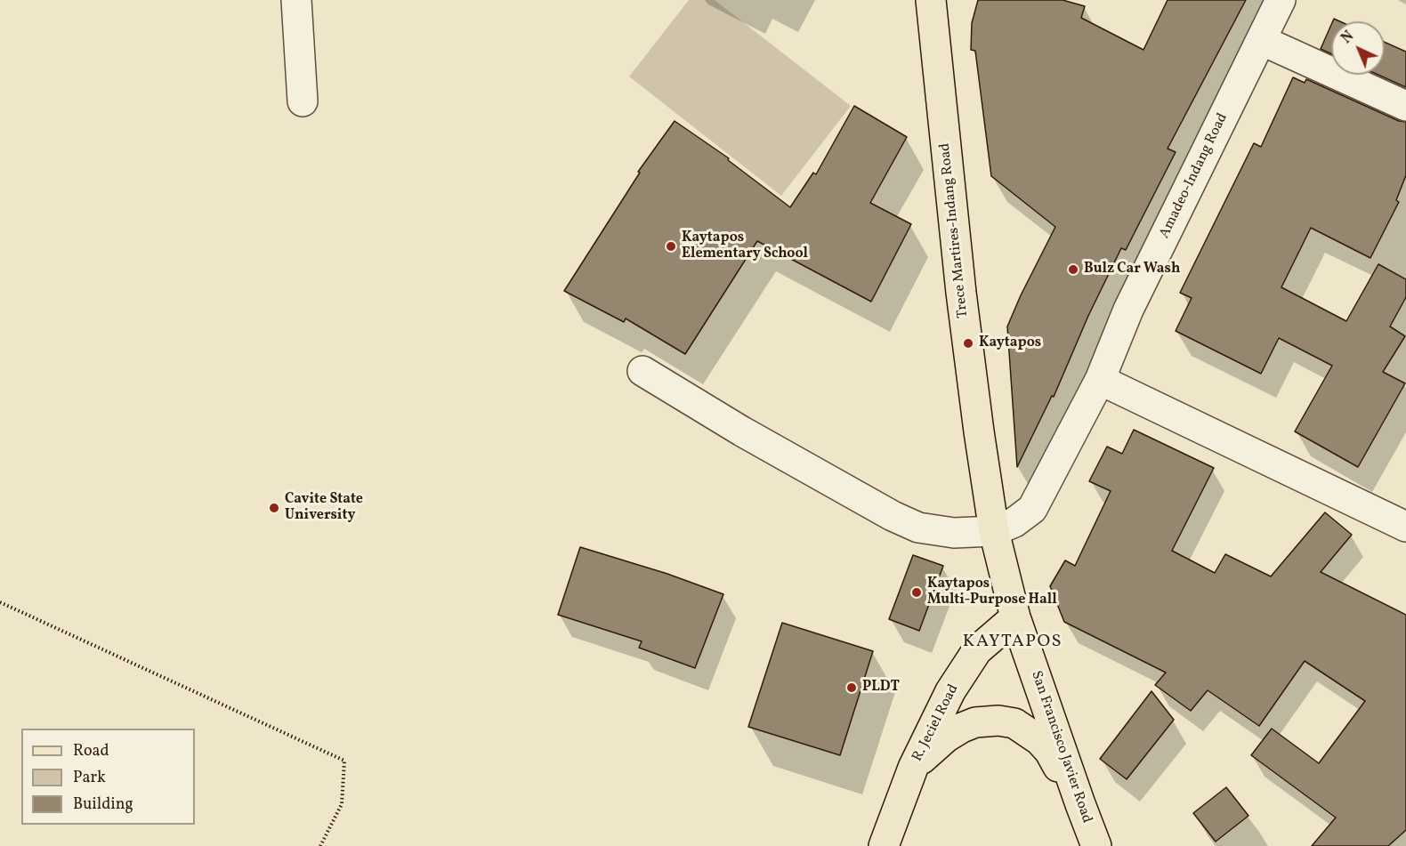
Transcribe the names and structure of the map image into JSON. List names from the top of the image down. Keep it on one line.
{"streets":{"main road":["Trece Martires-Indang Road","R. Jeciel Road","San Francisco Javier Road"],"street":["Amadeo-Indang Road"]},"crossings":[["Amadeo-Indang Road","Trece Martires-Indang Road"],["Trece Martires-Indang Road","R. Jeciel Road"],["Trece Martires-Indang Road","San Francisco Javier Road"],["R. Jeciel Road","San Francisco Javier Road"]],"districts":["KAYTAPOS"],"places":["Kaytapos Elementary School","Bulz Car Wash","Kaytapos","Cavite State University","Kaytapos Multi-Purpose Hall","PLDT"],"legend":["Road","Park","Building"],"north":"top left"}
